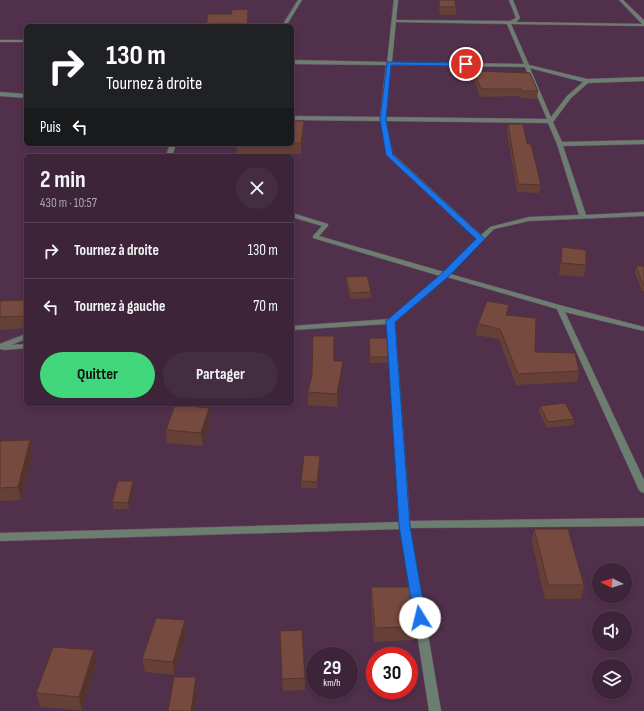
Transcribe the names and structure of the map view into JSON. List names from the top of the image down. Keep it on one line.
{"north":"left","page":{"turn":["130 m","Tournez à droite"],"then":"Puis","heading":["2 min","430 m · 10:57"],"list":[{"name":"Tournez à droite","value":"130 m"},{"name":"Tournez à gauche","value":"70 m"}],"buttons":["Quitter","Partager"],"speed":"29 km/h","limit":"30"}}
